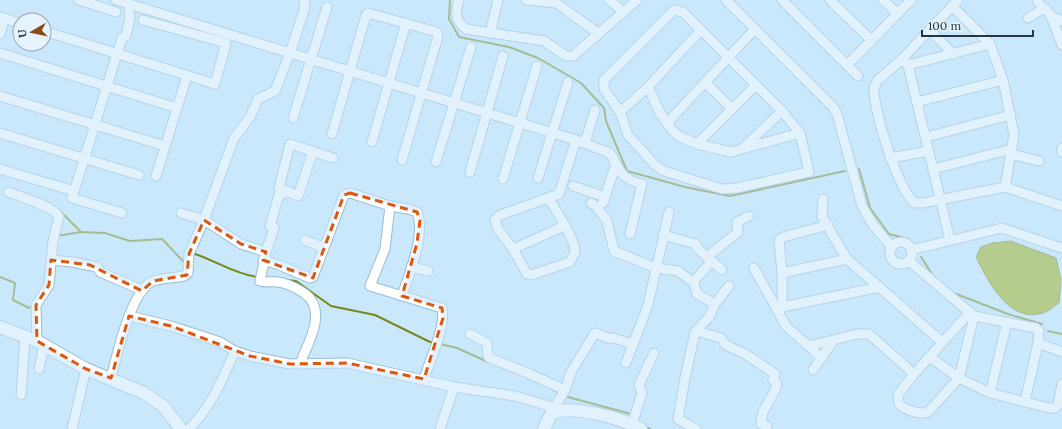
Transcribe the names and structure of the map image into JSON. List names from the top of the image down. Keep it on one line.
{"scale_bar":"100 m","north":"left"}
